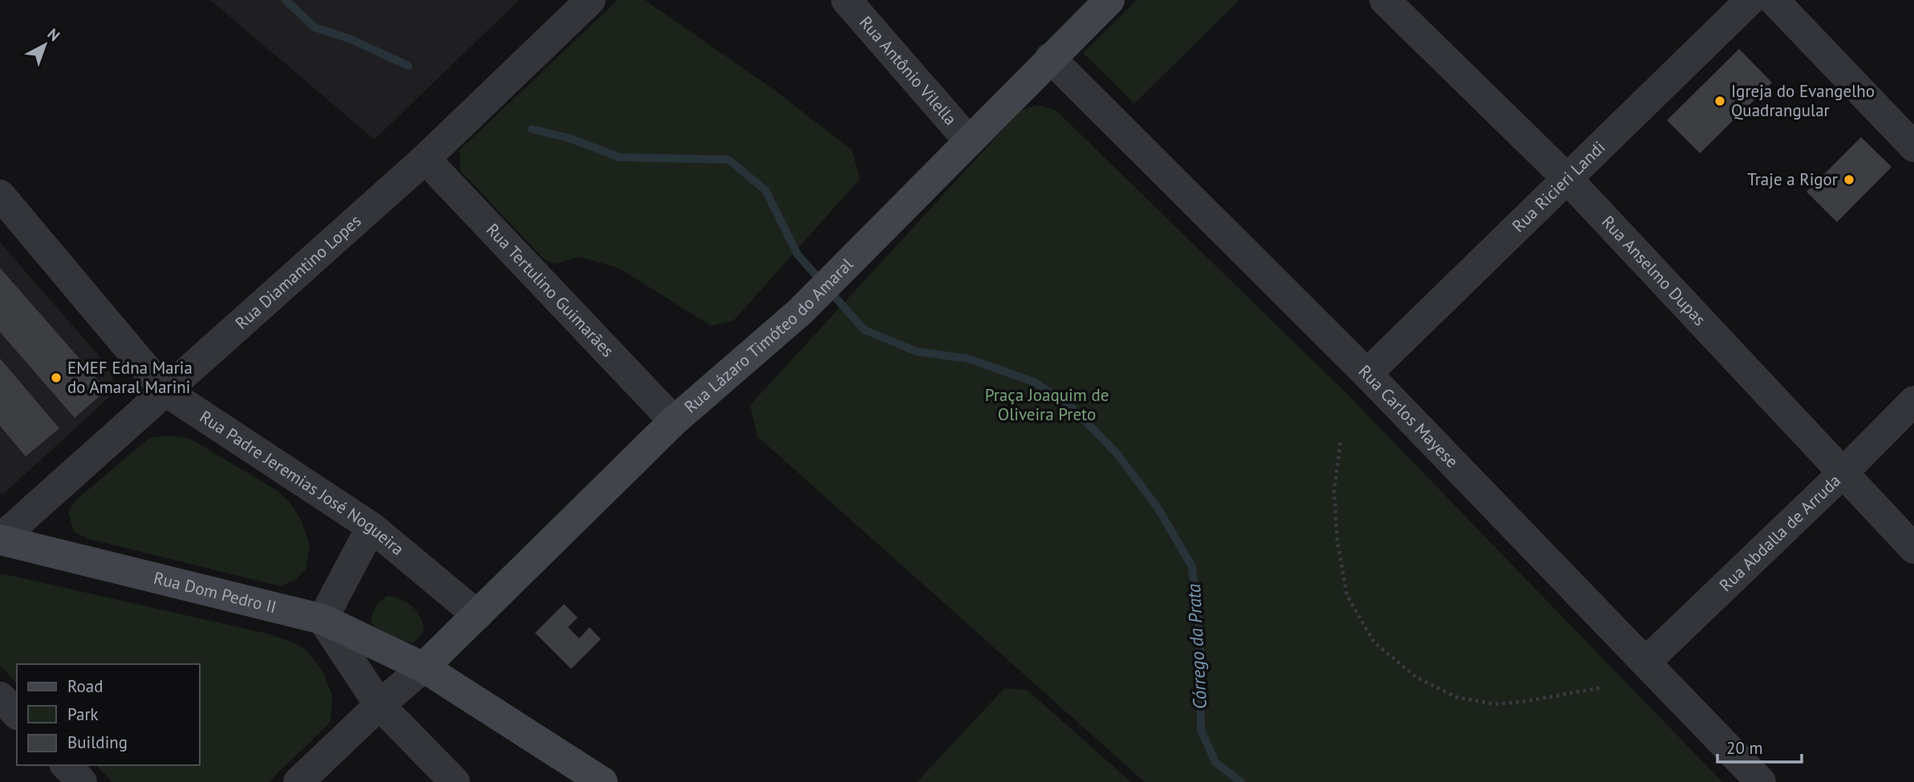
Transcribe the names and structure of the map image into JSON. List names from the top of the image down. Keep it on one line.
{"streets":{"main road":["Rua Lázaro Timóteo do Amaral","Rua Dom Pedro II"],"street":["Rua Antônio Vilella","Rua Ricieri Landi","Rua Anselmo Dupas","Rua Diamantino Lopes","Rua Tertulino Guimarães","Rua Carlos Mayese","Rua Padre Jeremias José Nogueira","Rua Abdalla de Arruda"]},"crossings":[["Rua Antônio Vilella","Rua Lázaro Timóteo do Amaral"],["Rua Ricieri Landi","Rua Anselmo Dupas"],["Rua Ricieri Landi","Rua Carlos Mayese"],["Rua Anselmo Dupas","Rua Abdalla de Arruda"],["Rua Diamantino Lopes","Rua Tertulino Guimarães"],["Rua Diamantino Lopes","Rua Padre Jeremias José Nogueira"],["Rua Diamantino Lopes","Rua Dom Pedro II"],["Rua Tertulino Guimarães","Rua Lázaro Timóteo do Amaral"],["Rua Lázaro Timóteo do Amaral","Rua Carlos Mayese"],["Rua Lázaro Timóteo do Amaral","Rua Padre Jeremias José Nogueira"],["Rua Lázaro Timóteo do Amaral","Rua Dom Pedro II"],["Rua Carlos Mayese","Rua Abdalla de Arruda"]],"water":["Córrego da Prata"],"parks":["Praça Joaquim de Oliveira Preto"],"places":["Igreja do Evangelho Quadrangular","Traje a Rigor","EMEF Edna Maria do Amaral Marini"],"legend":["Road","Park","Building"],"scale_bar":"20 m","north":"top right"}
